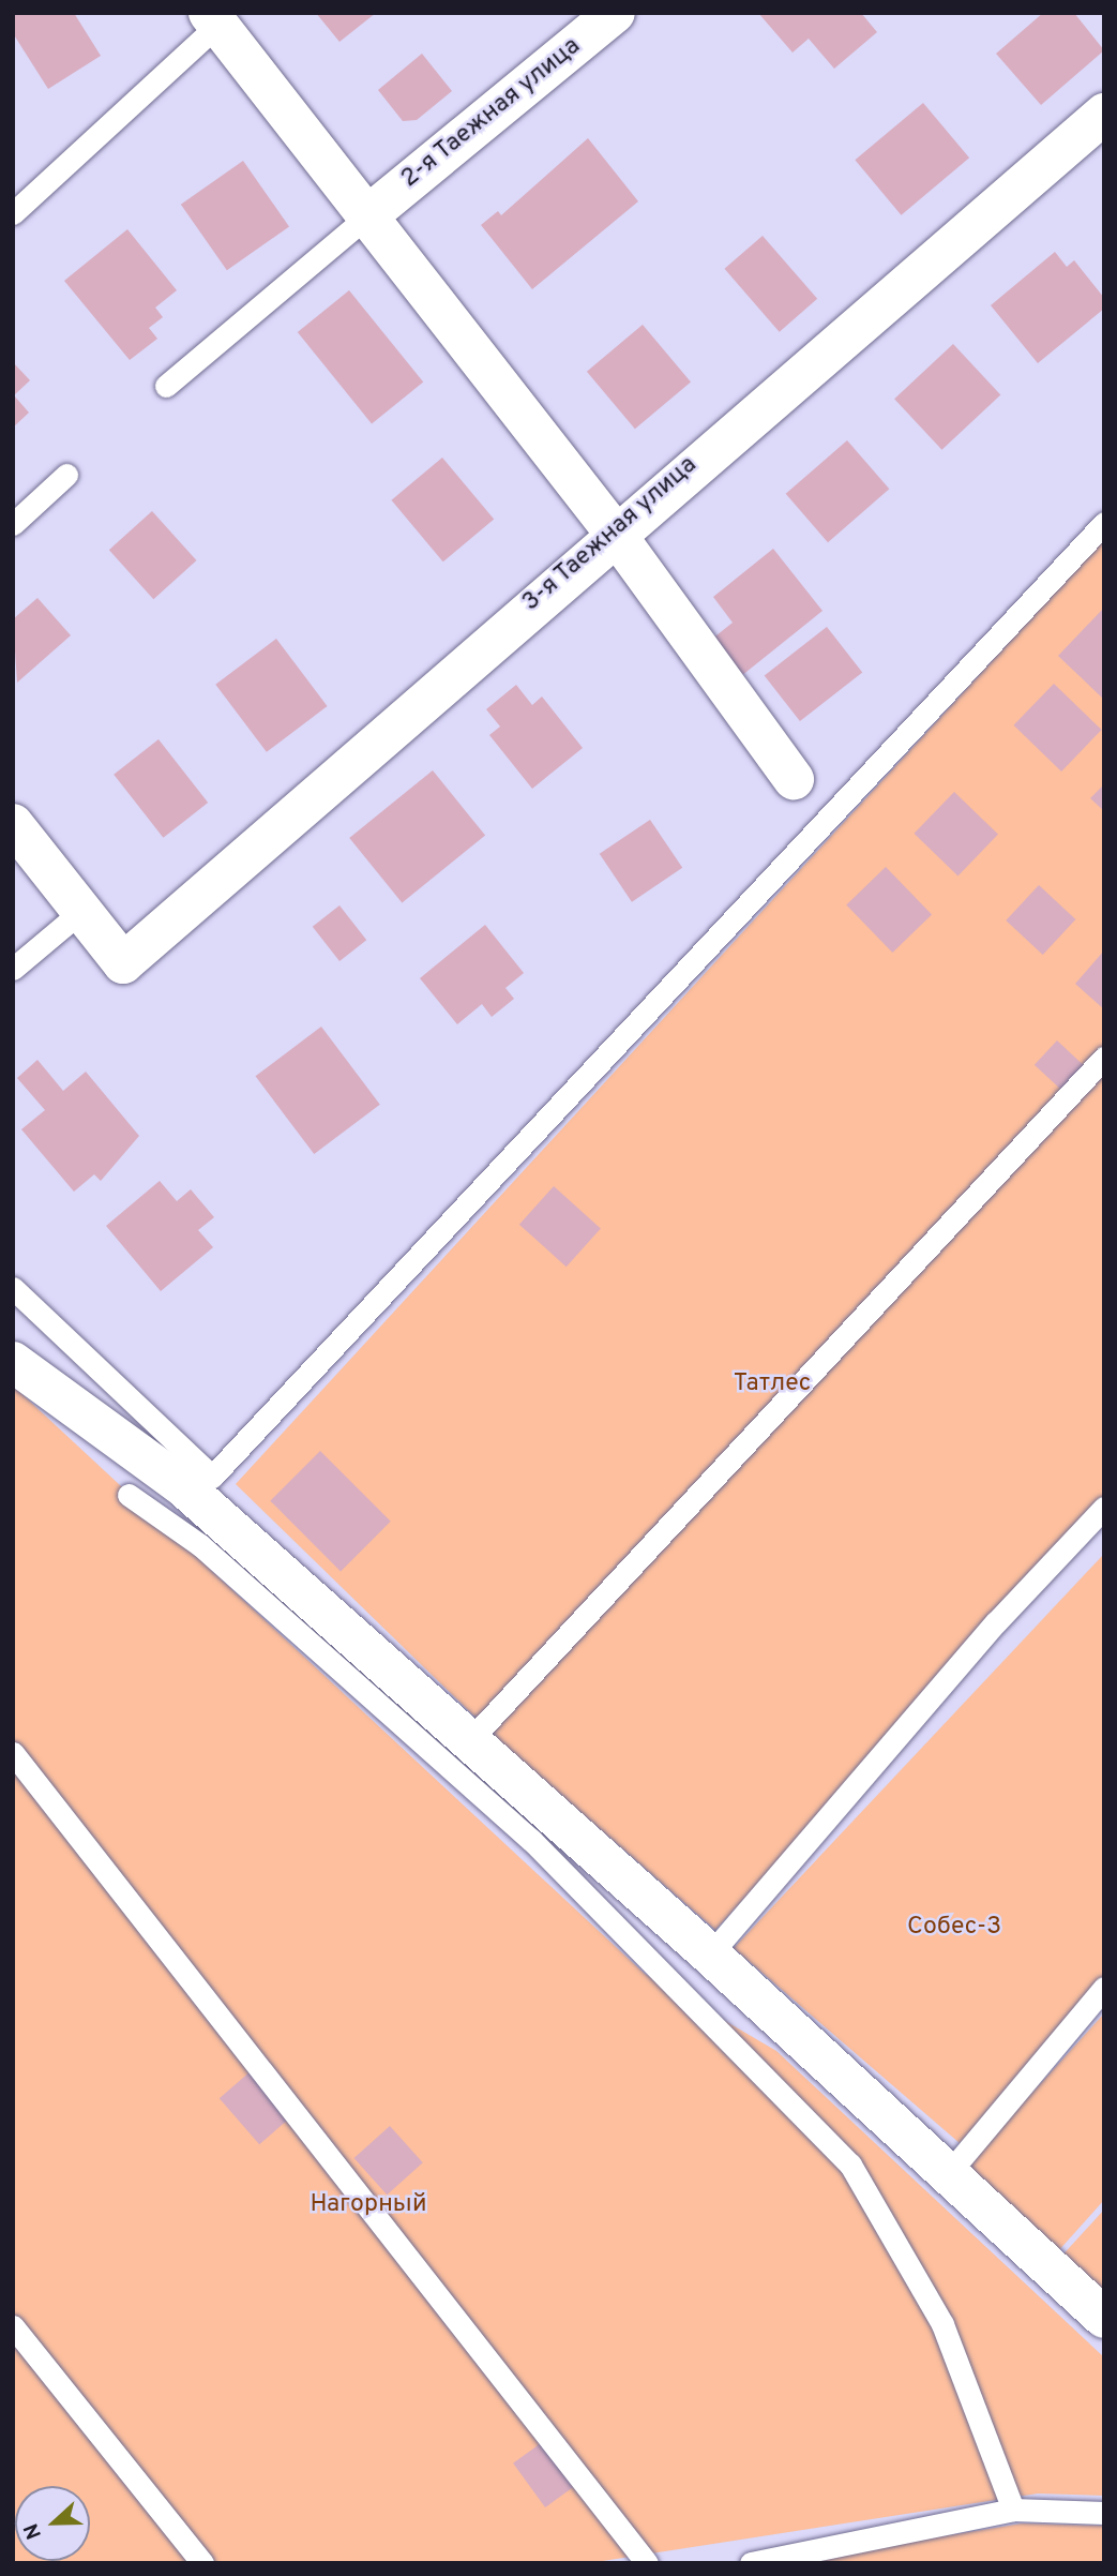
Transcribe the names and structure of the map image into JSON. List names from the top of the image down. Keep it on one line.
{"streets":{"street":["2-я Таежная улица","3-я Таежная улица"]},"parks":["Татлес","Собес-3","Нагорный"],"north":"left"}
